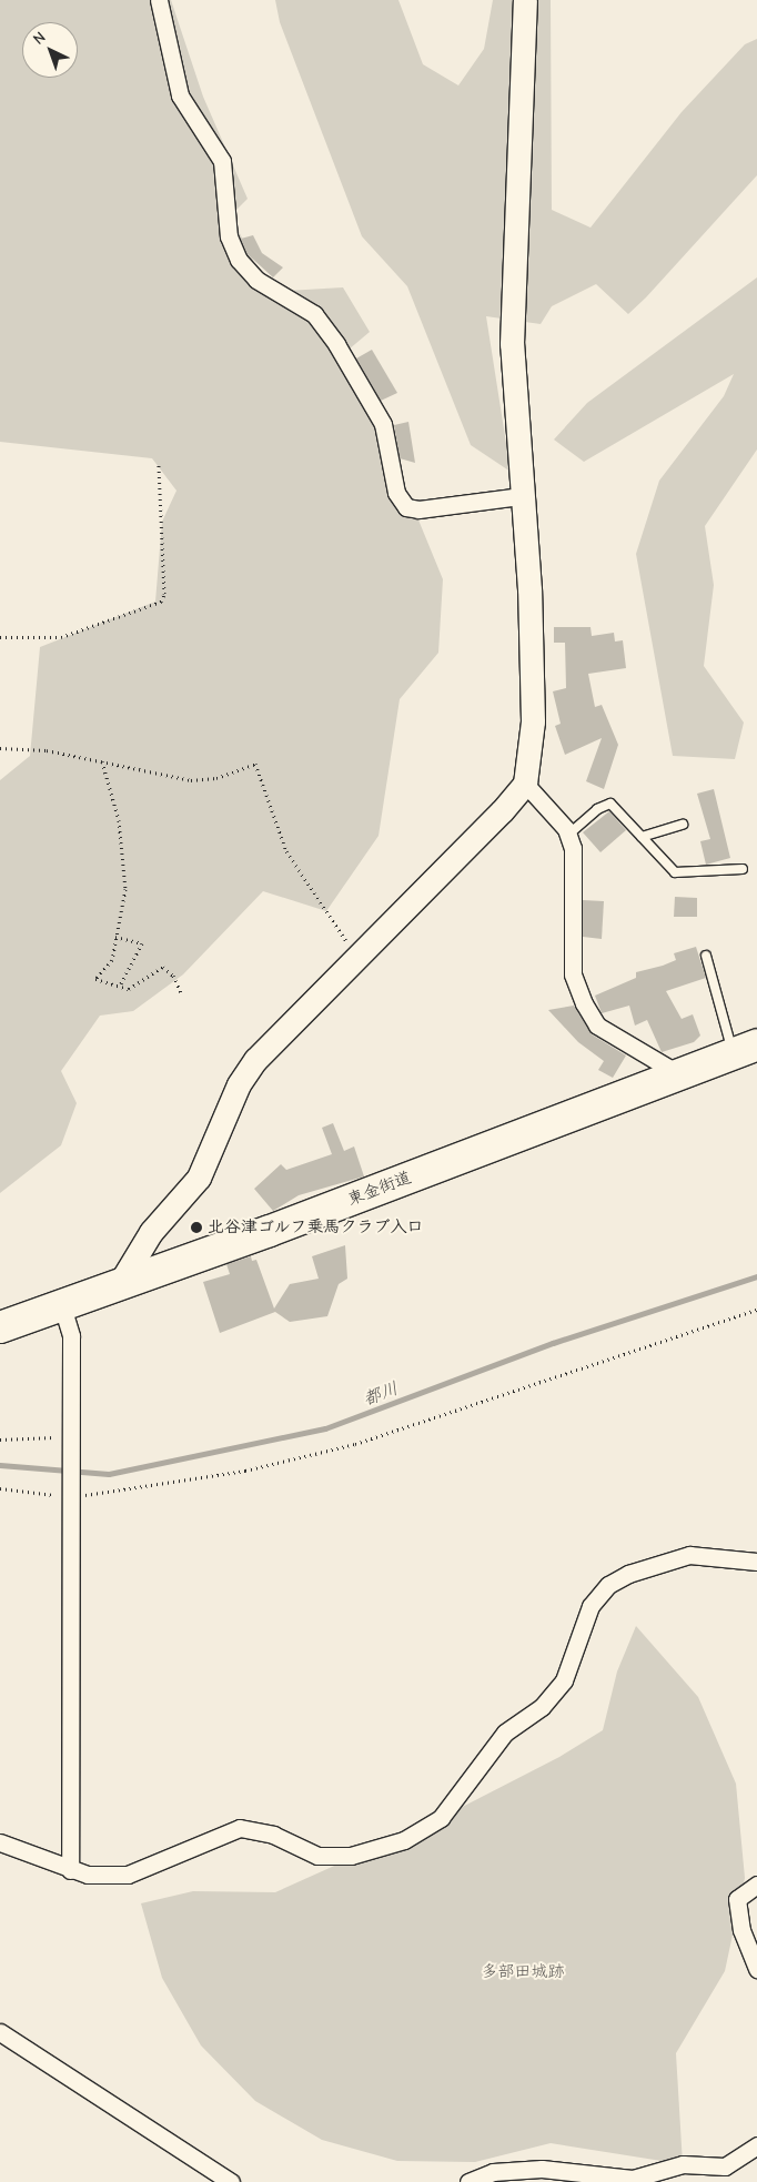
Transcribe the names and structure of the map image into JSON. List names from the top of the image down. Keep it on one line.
{"streets":{"highway":["東金街道"]},"water":["都川"],"parks":["多部田城跡"],"places":["北谷津ゴルフ乗馬クラブ入口"],"north":"top left"}
